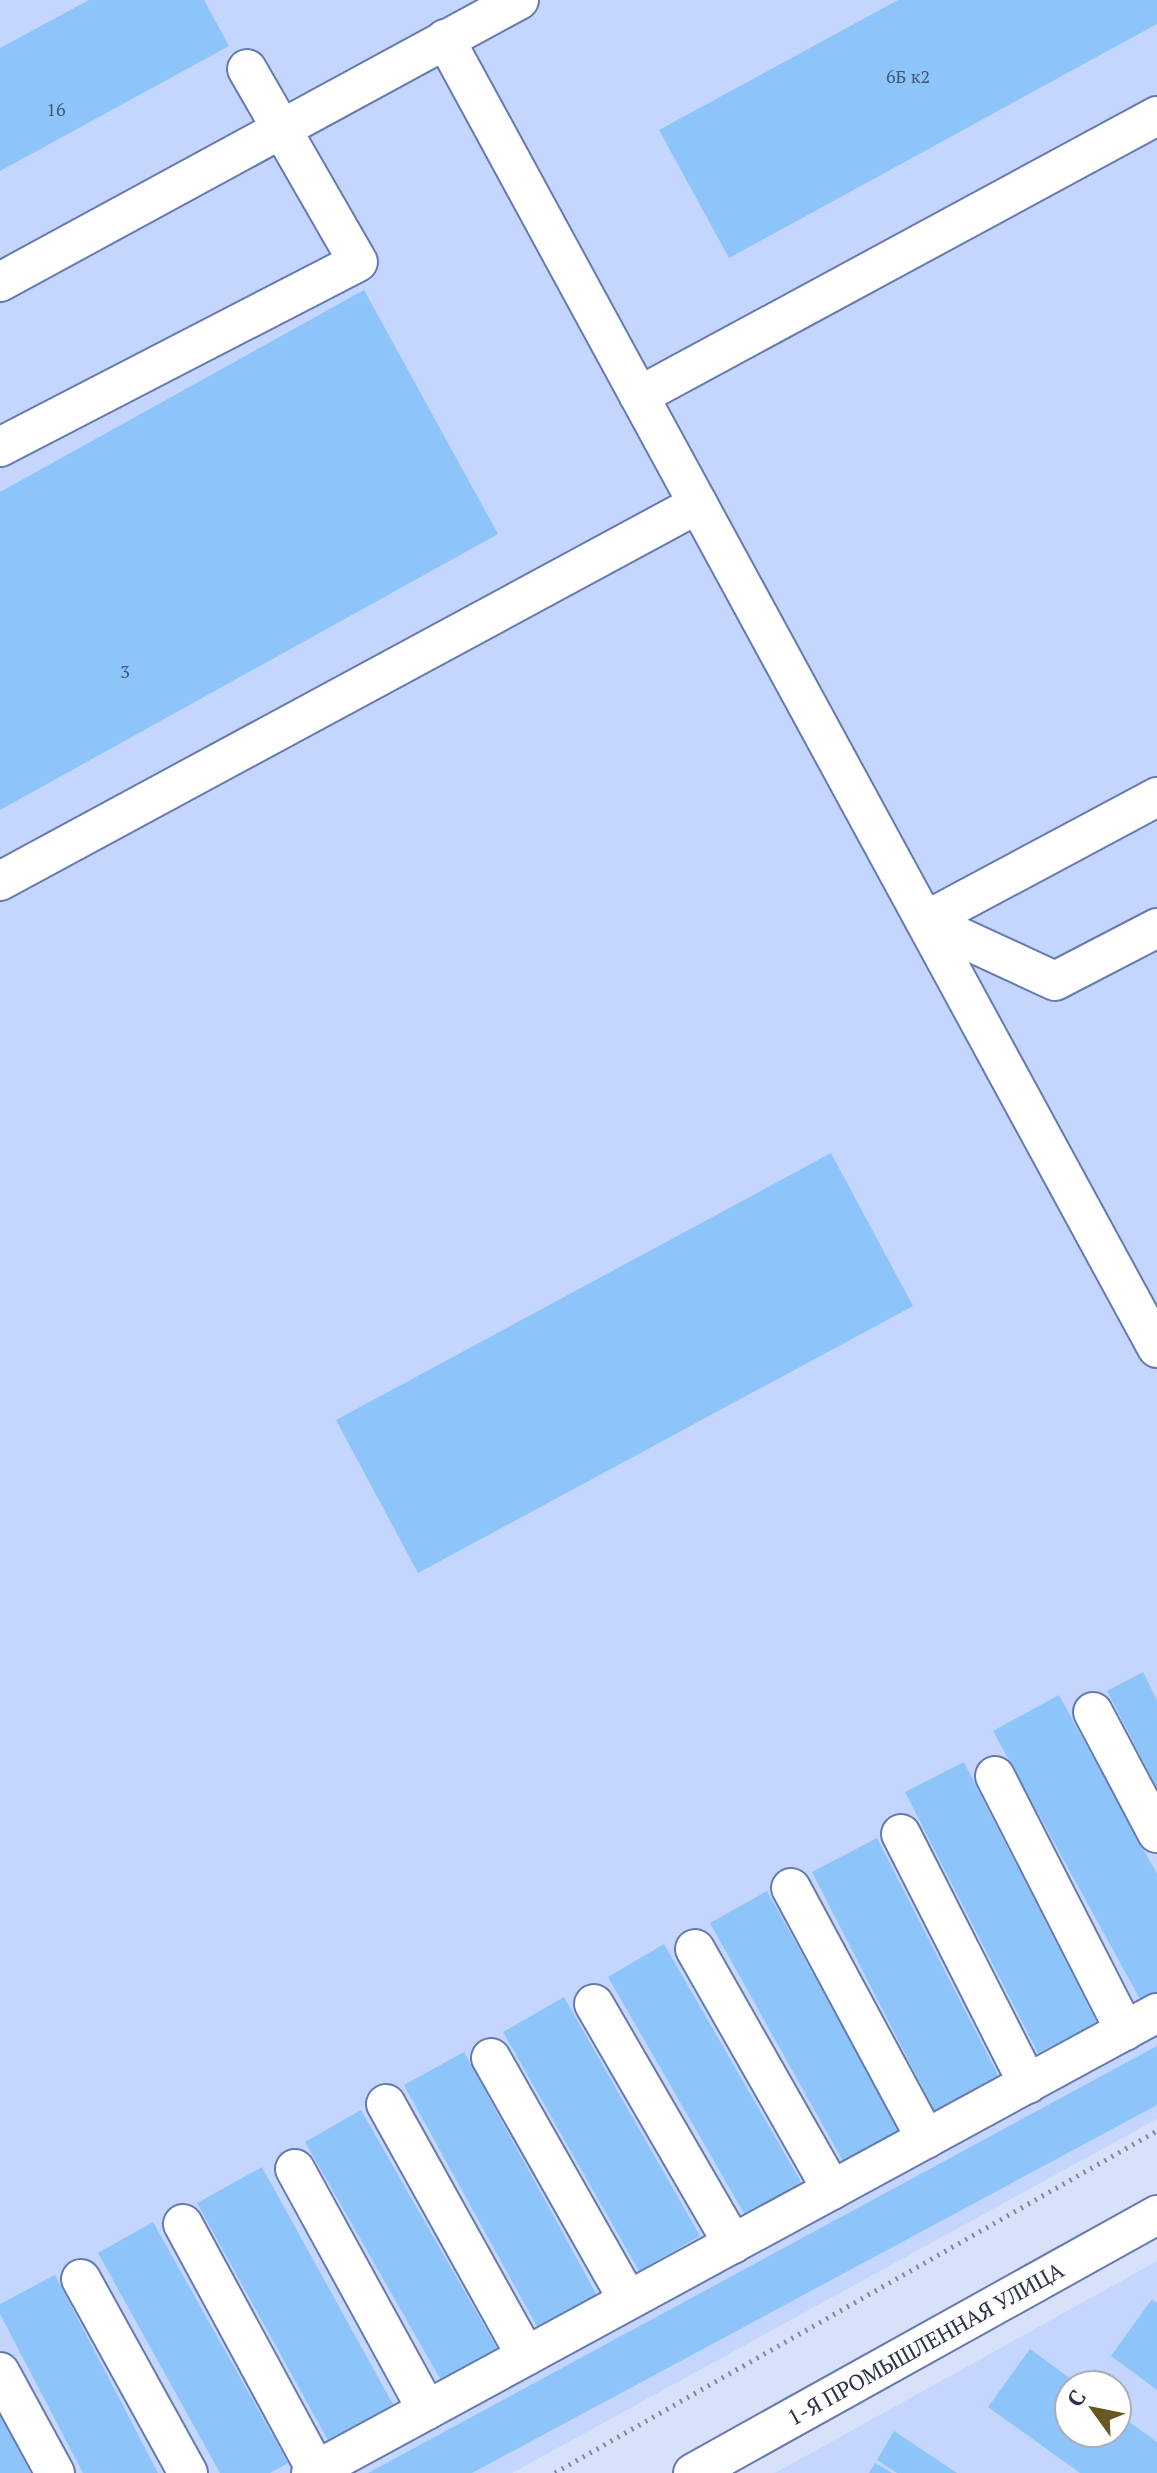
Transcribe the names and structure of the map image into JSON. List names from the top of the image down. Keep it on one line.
{"streets":{"street":["1-Я ПРОМЫШЛЕННАЯ УЛИЦА"]},"house_numbers":["6Б к2","16","3"],"north":"top left"}
